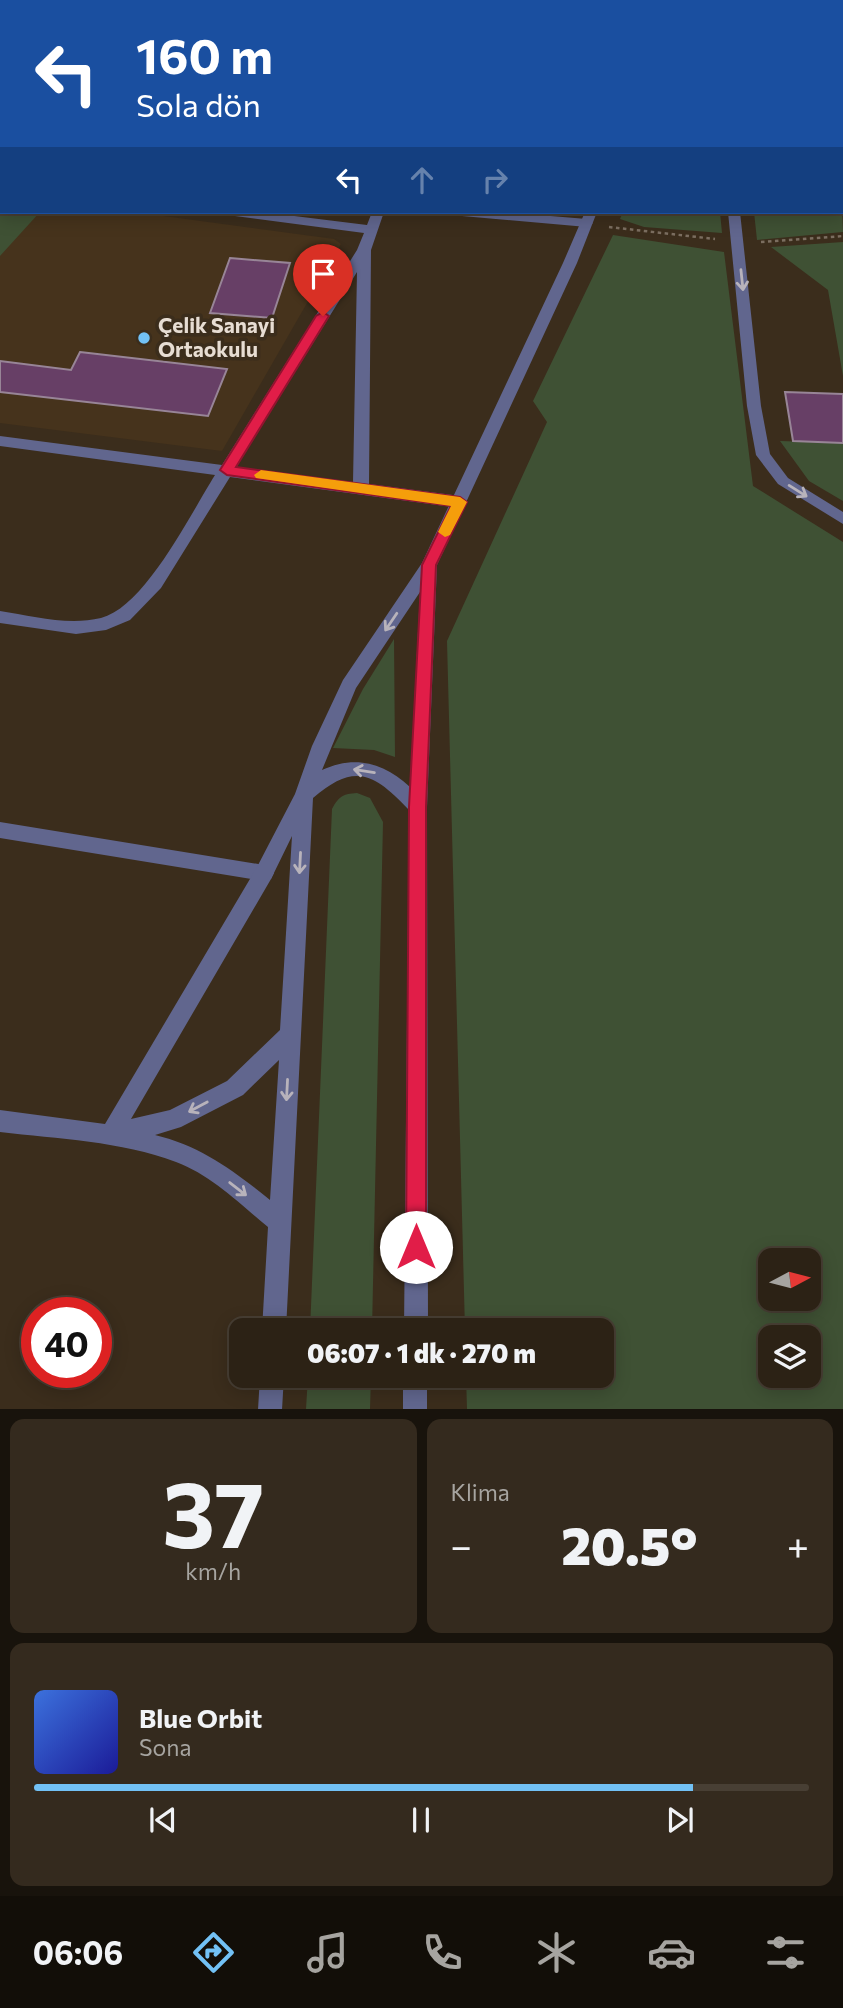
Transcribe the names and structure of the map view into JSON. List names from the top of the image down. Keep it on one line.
{"places":["Çelik Sanayi Ortaokulu"],"north":"right","page":{"turn":["160 m","Sola dön"],"limit":"40","trip":"06:07 · 1 dk · 270 m","tile":[["37","km/h"],"Klima"],"heat":["−","20.5°","+"],"song":["Blue Orbit","Sona"],"tabs":"06:06"}}
